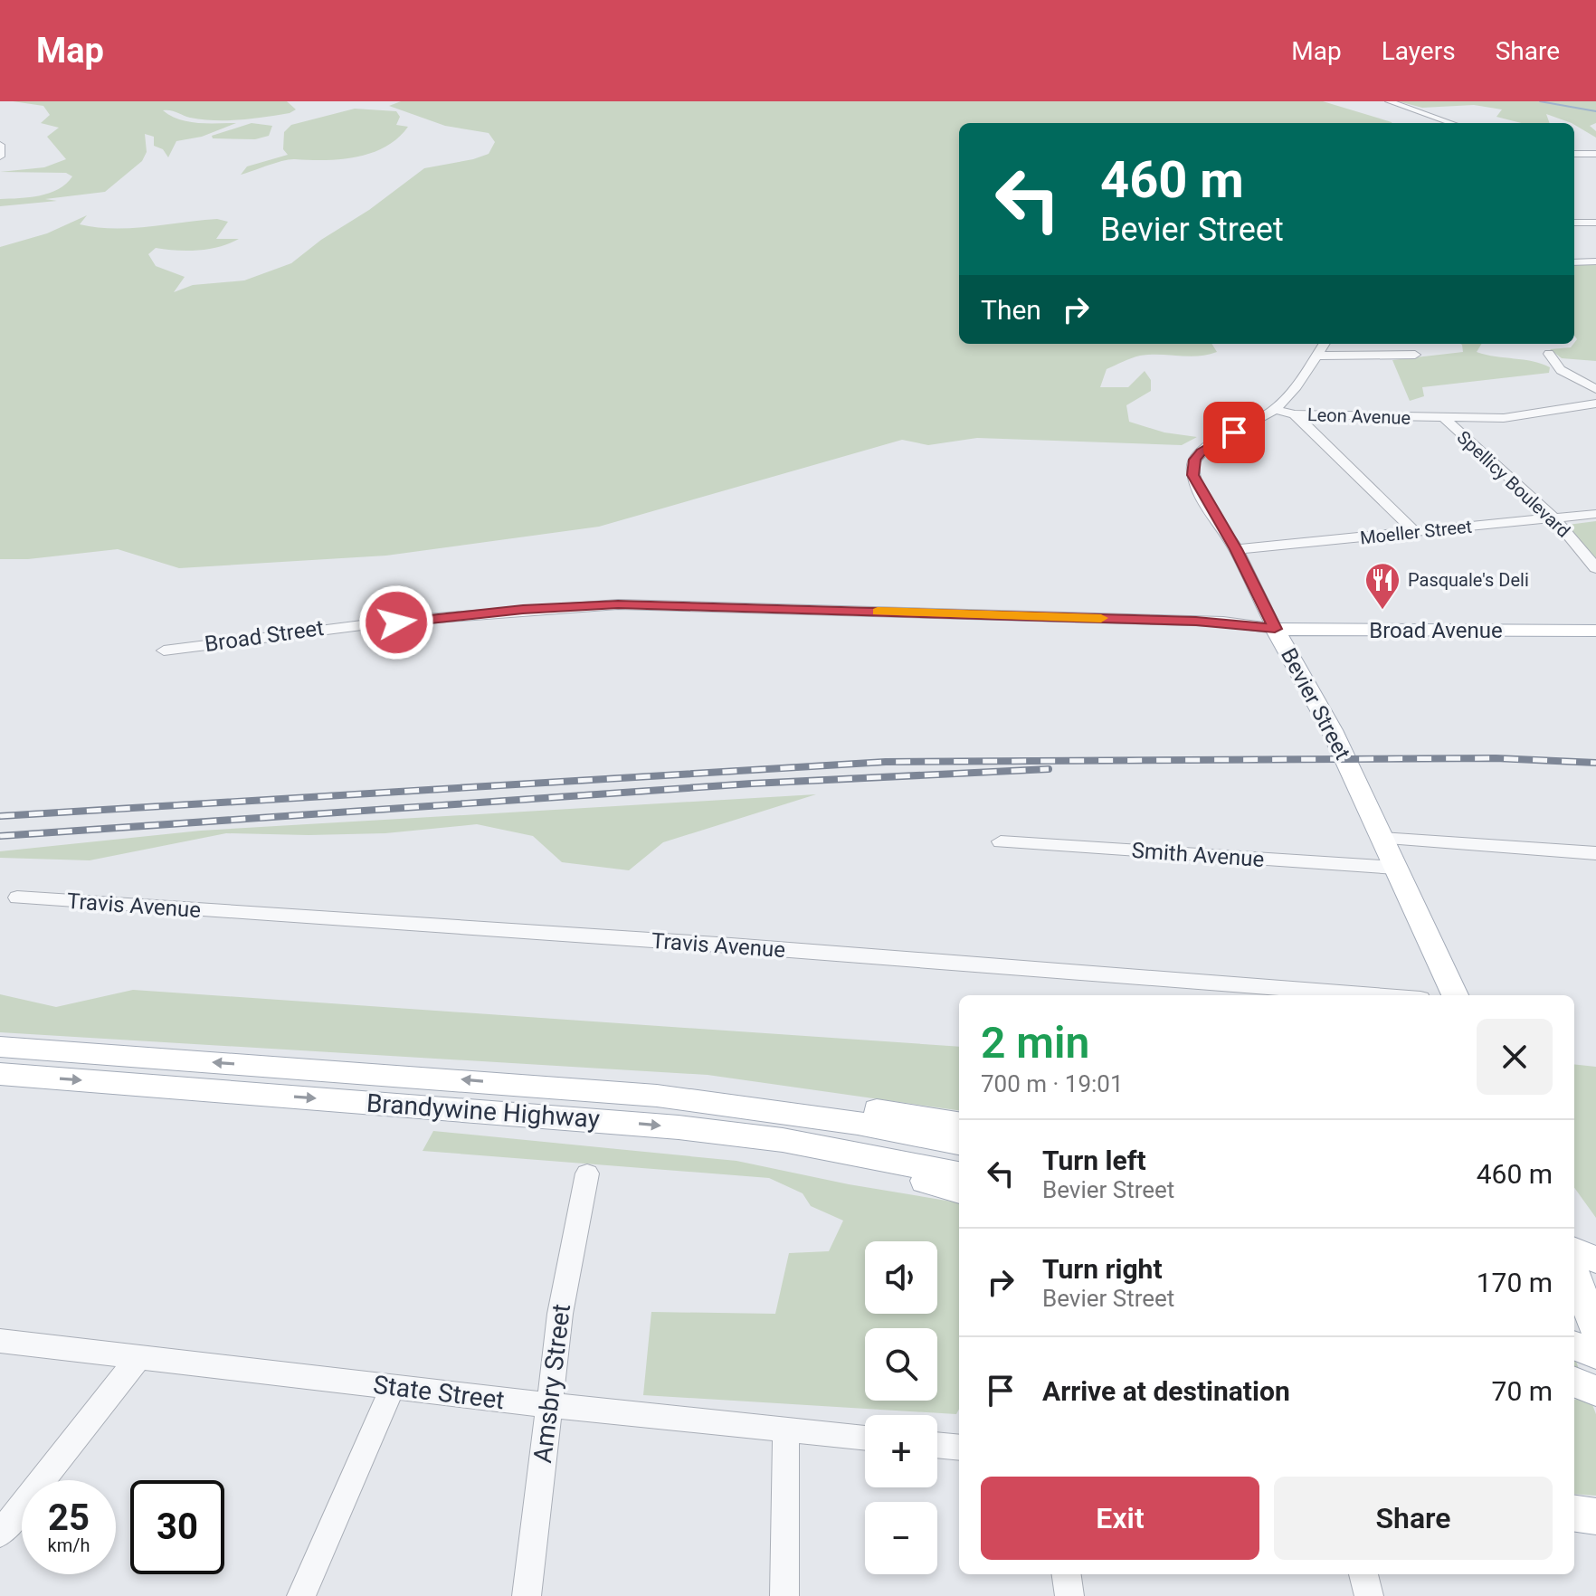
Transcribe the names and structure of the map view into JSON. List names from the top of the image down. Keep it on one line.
{"streets":{"main road":["Broad Avenue","Bevier Street","Brandywine Highway"],"street":["Leon Avenue","Spellicy Boulevard","Moeller Street","Broad Street","Smith Avenue","Travis Avenue","Amsbry Street","State Street"]},"crossings":[["Leon Avenue","Spellicy Boulevard"],["Leon Avenue","Bevier Street"],["Spellicy Boulevard","Moeller Street"],["Moeller Street","Bevier Street"],["Broad Avenue","Broad Street"],["Broad Avenue","Bevier Street"],["Broad Street","Bevier Street"],["Bevier Street","Smith Avenue"],["Amsbry Street","State Street"]],"places":{"restaurant":["Pasquale's Deli"]},"page":{"header":"Map","nav":["Map","Layers","Share"],"turn":["460 m","Bevier Street"],"then":"Then","heading":["2 min","700 m · 19:01"],"list":[{"name":"Turn left","note":"Bevier Street","value":"460 m"},{"name":"Turn right","note":"Bevier Street","value":"170 m"},{"name":"Arrive at destination","value":"70 m"}],"map_buttons":["+","−"],"buttons":["Exit","Share"],"speed":"25 km/h","limit":"30"}}
